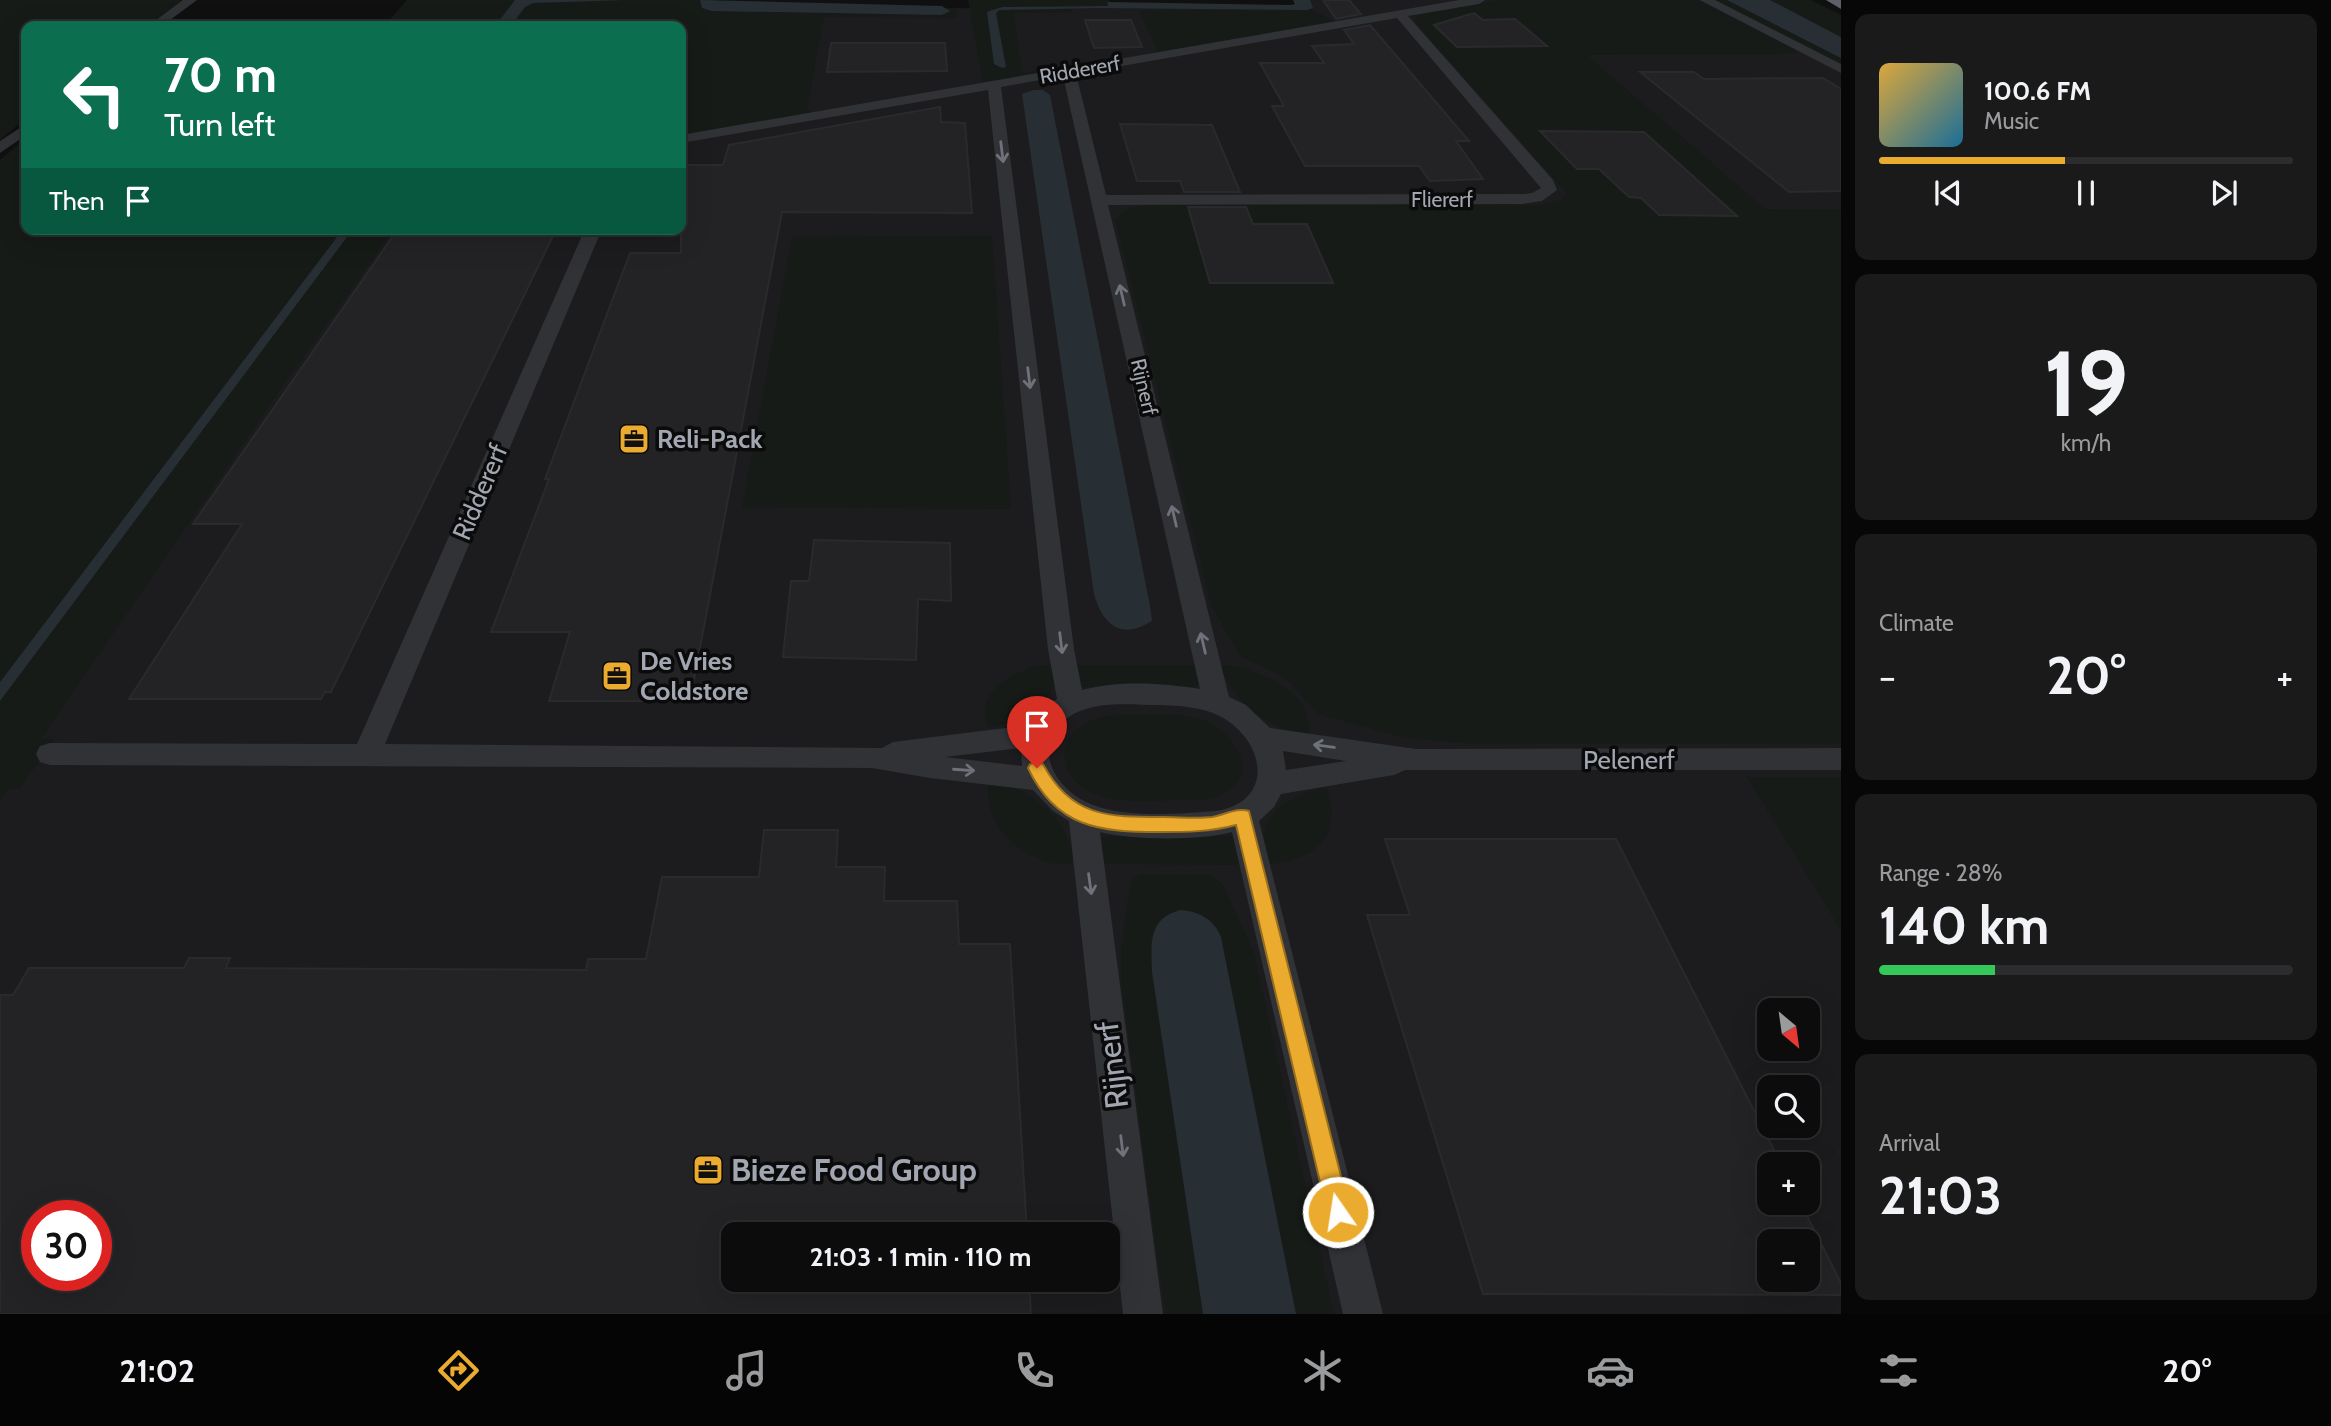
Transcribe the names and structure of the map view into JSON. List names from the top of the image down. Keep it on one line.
{"streets":{"street":["Riddererf","Fliererf","Rijnerf","Pelenerf"]},"crossings":[["Riddererf","Fliererf"],["Riddererf","Rijnerf"],["Fliererf","Rijnerf"],["Rijnerf","Pelenerf"]],"places":{"office":["Reli-Pack","De Vries Coldstore","Bieze Food Group"]},"north":"bottom right","page":{"turn":["70 m","Turn left"],"song":["100.6 FM","Music"],"then":"Then","tile":[["19","km/h"],"Climate",["Range · 28%","140 km"],["Arrival","21:03"]],"heat":["−","20°","+"],"map_buttons":["+","−"],"limit":"30","trip":"21:03 · 1 min · 110 m","tabs":["21:02","20°"]}}
